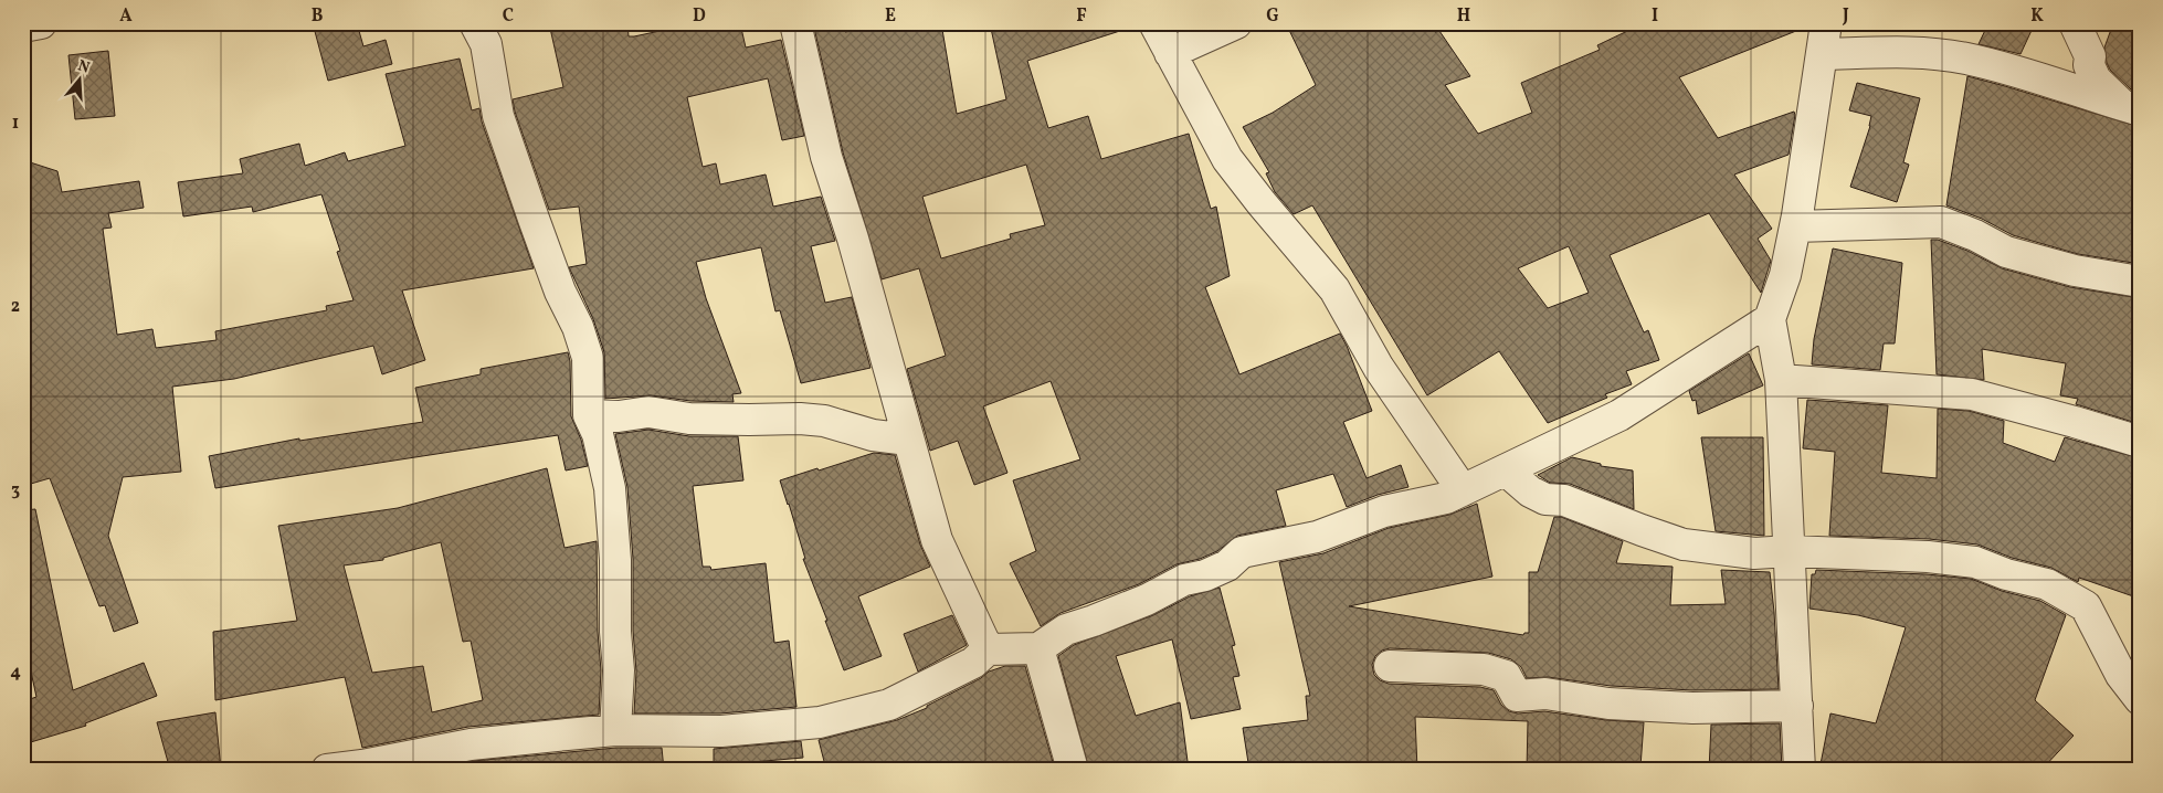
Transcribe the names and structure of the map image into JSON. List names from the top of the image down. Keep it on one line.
{"north":"top","grid":{"columns":["A","B","C","D","E","F","G","H","I","J","K"],"rows":["1","2","3","4"]}}
